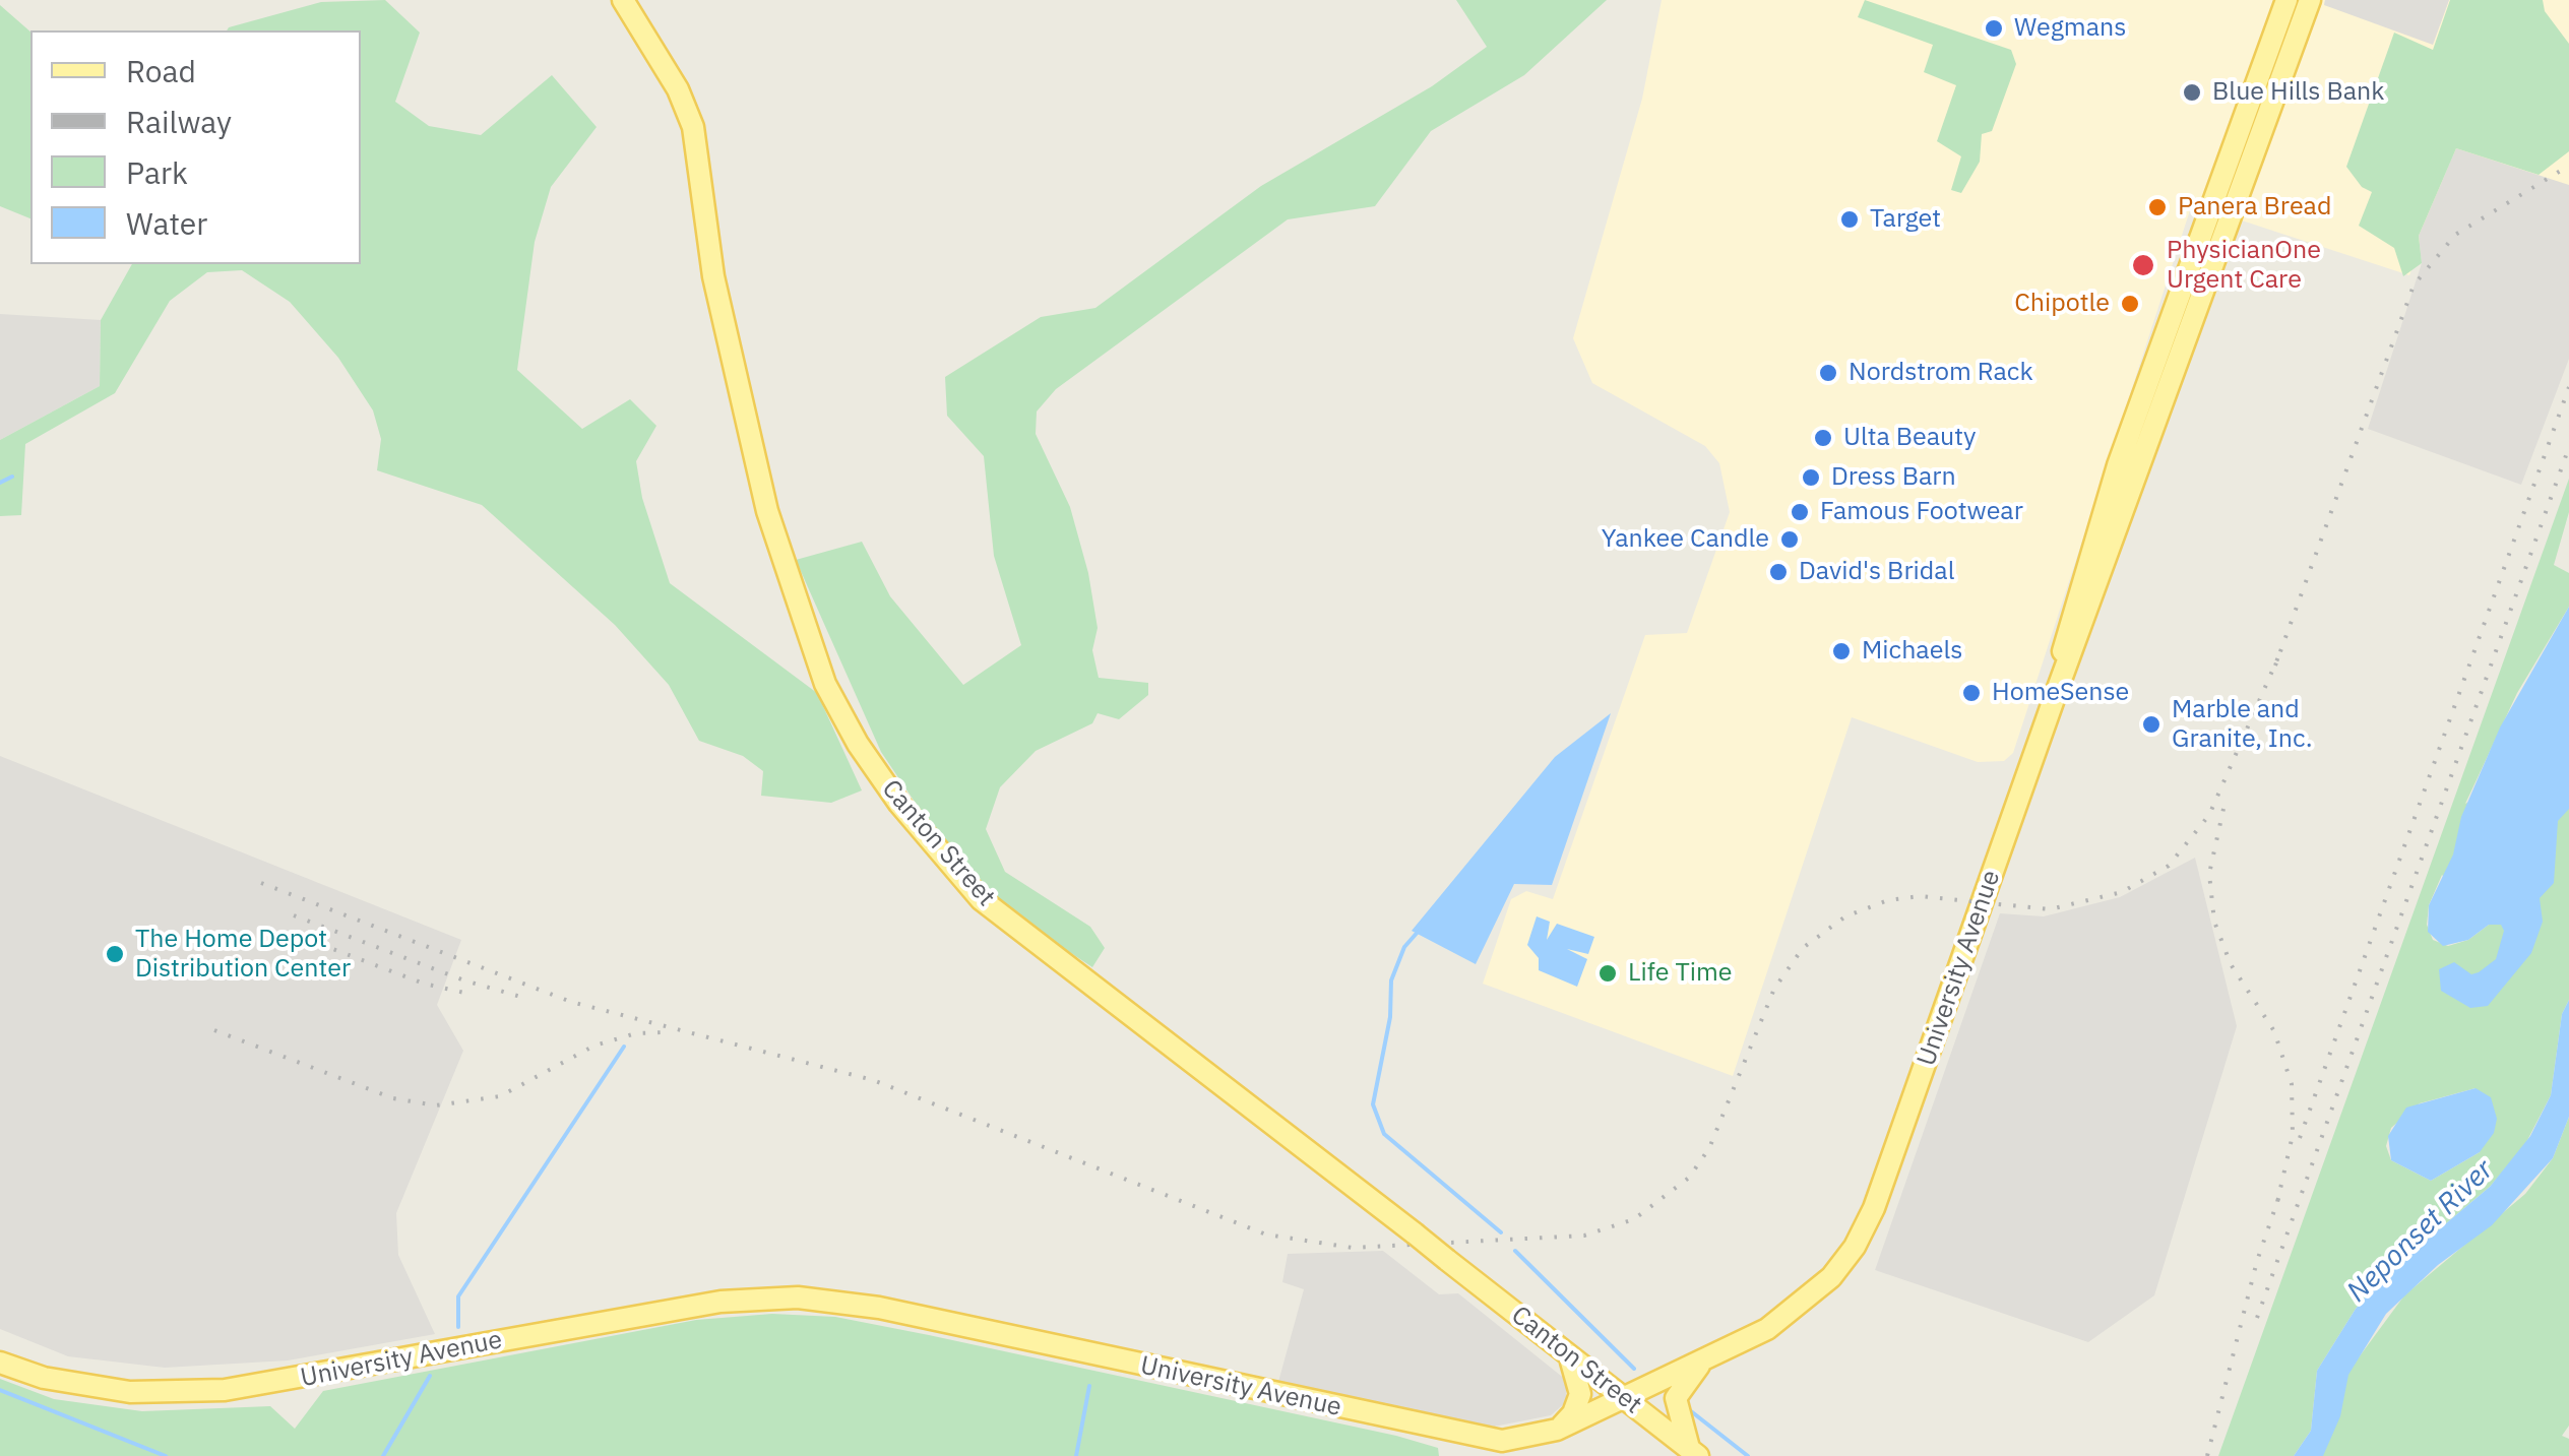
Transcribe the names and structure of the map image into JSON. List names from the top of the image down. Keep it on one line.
{"streets":{"main road":["Canton Street","University Avenue"]},"crossings":[["Canton Street","University Avenue"]],"water":["Neponset River"],"places":["Wegmans","Blue Hills Bank","Panera Bread","Target","PhysicianOne Urgent Care","Chipotle","Nordstrom Rack","Ulta Beauty","Dress Barn","Famous Footwear","Yankee Candle","David's Bridal","Michaels","HomeSense","Marble and Granite, Inc.","The Home Depot Distribution Center","Life Time"],"legend":["Road","Railway","Park","Water"]}
